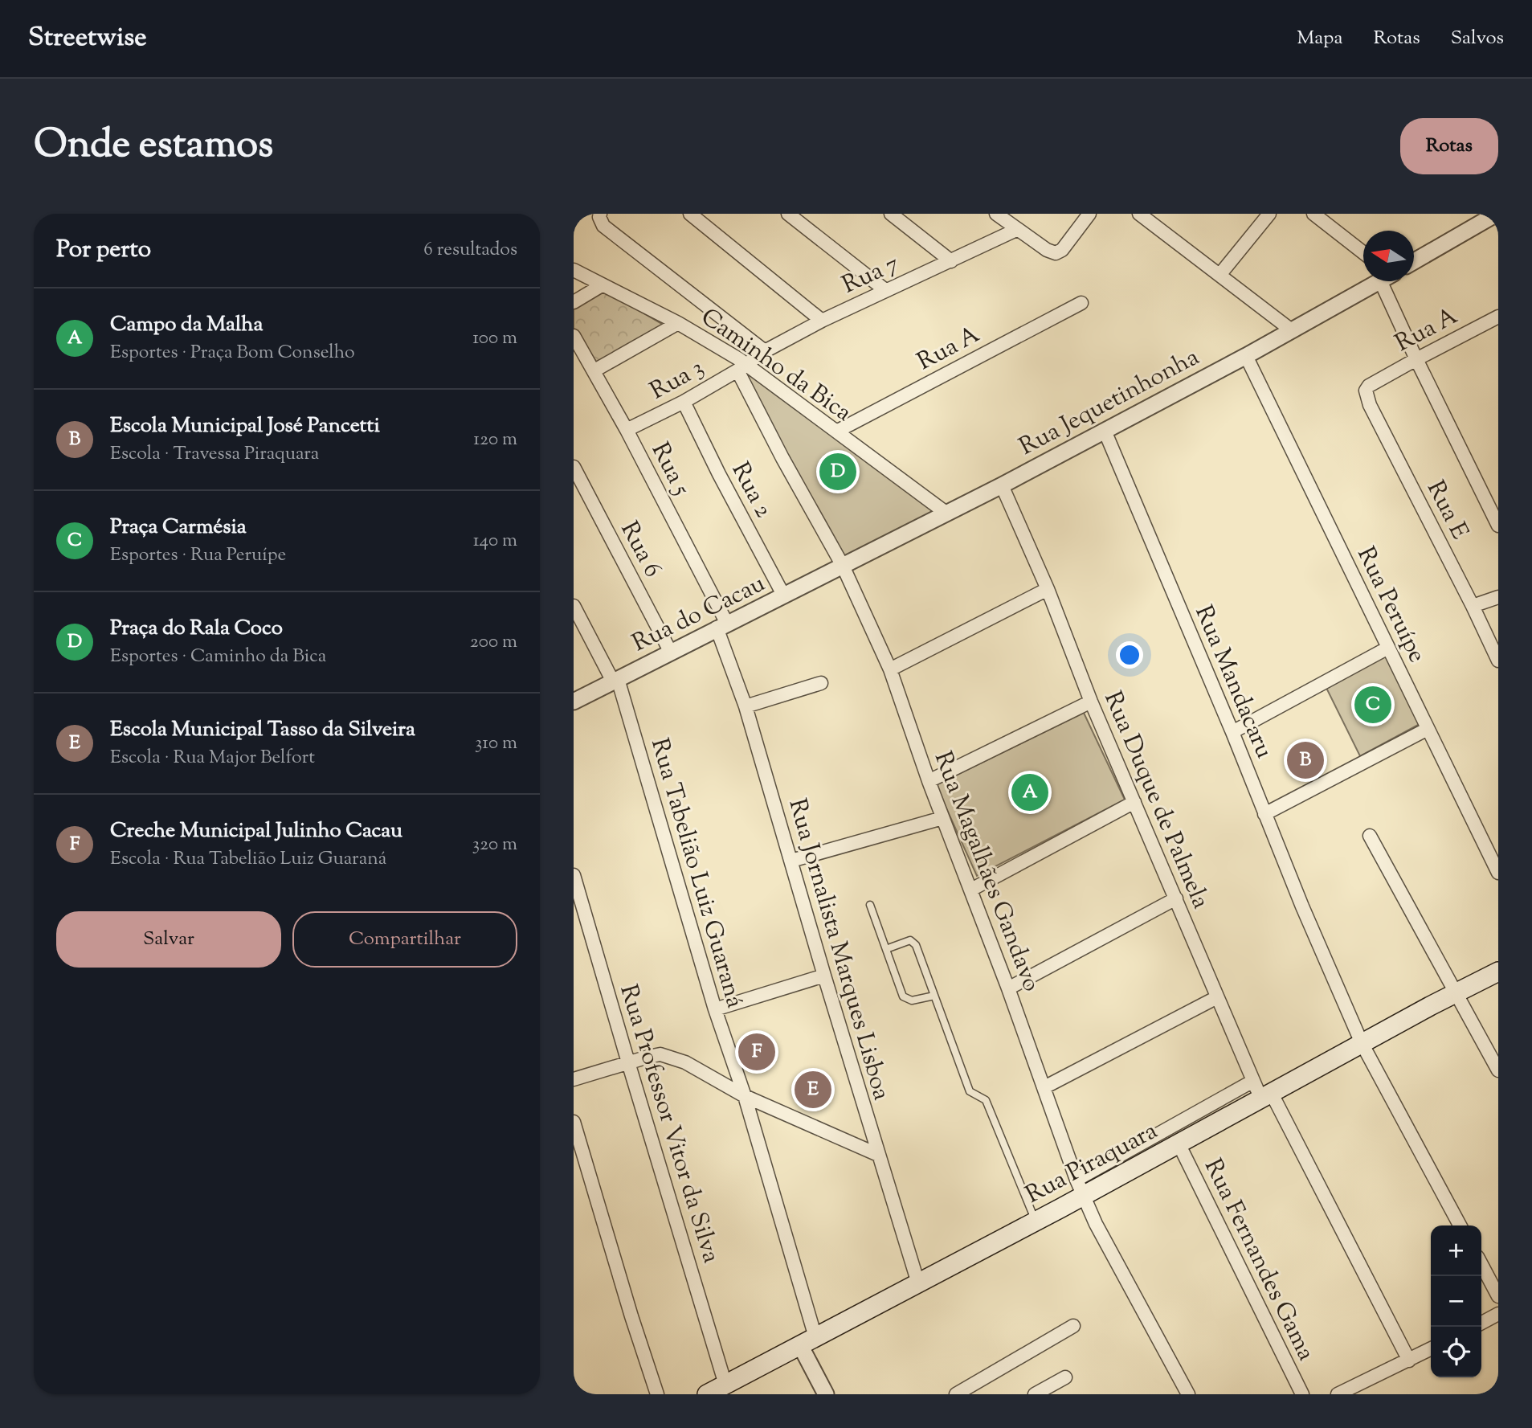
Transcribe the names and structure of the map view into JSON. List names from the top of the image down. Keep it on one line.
{"streets":{"main road":["Rua Piraquara"],"street":["Rua 7","Rua A","Caminho da Bica","Rua 3","Rua Jequetinhonha","Rua 5","Rua 2","Rua E","Rua 6","Rua Peruípe","Rua do Cacau","Rua Mandacaru","Rua Duque de Palmela","Rua Magalhães Gandavo","Rua Tabelião Luiz Guaraná","Rua Jornalista Marques Lisboa","Rua Professor Vitor da Silva","Rua Fernandes Gama"]},"crossings":[["Rua 7","Caminho da Bica"],["Rua 7","Rua 3"],["Rua 7","Rua Magalhães Gandavo"],["Rua A","Caminho da Bica"],["Rua A","Rua E"],["Caminho da Bica","Rua 3"],["Caminho da Bica","Rua Jequetinhonha"],["Caminho da Bica","Rua Magalhães Gandavo"],["Rua 3","Rua 5"],["Rua 3","Rua 2"],["Rua 3","Rua Magalhães Gandavo"],["Rua Jequetinhonha","Rua Peruípe"],["Rua Jequetinhonha","Rua do Cacau"],["Rua Jequetinhonha","Rua Mandacaru"],["Rua Jequetinhonha","Rua Duque de Palmela"],["Rua Jequetinhonha","Rua Magalhães Gandavo"],["Rua 5","Rua do Cacau"],["Rua 5","Rua Jornalista Marques Lisboa"],["Rua 2","Rua do Cacau"],["Rua 6","Rua do Cacau"],["Rua do Cacau","Rua Magalhães Gandavo"],["Rua do Cacau","Rua Tabelião Luiz Guaraná"],["Rua do Cacau","Rua Jornalista Marques Lisboa"],["Rua Mandacaru","Rua Piraquara"],["Rua Duque de Palmela","Rua Piraquara"],["Rua Magalhães Gandavo","Rua Piraquara"],["Rua Tabelião Luiz Guaraná","Rua Piraquara"],["Rua Jornalista Marques Lisboa","Rua Piraquara"],["Rua Professor Vitor da Silva","Rua Piraquara"],["Rua Piraquara","Rua Fernandes Gama"]],"north":"left","page":{"header":"Streetwise","nav":["Mapa","Rotas","Salvos"],"title":"Onde estamos","buttons":["Rotas",["Salvar","Compartilhar"]],"heading":["Por perto","6 resultados"],"list":[{"mark":"A","name":"Campo da Malha","note":"Esportes · Praça Bom Conselho","value":"100 m"},{"mark":"B","name":"Escola Municipal José Pancetti","note":"Escola · Travessa Piraquara","value":"120 m"},{"mark":"C","name":"Praça Carmésia","note":"Esportes · Rua Peruípe","value":"140 m"},{"mark":"D","name":"Praça do Rala Coco","note":"Esportes · Caminho da Bica","value":"200 m"},{"mark":"E","name":"Escola Municipal Tasso da Silveira","note":"Escola · Rua Major Belfort","value":"310 m"},{"mark":"F","name":"Creche Municipal Julinho Cacau","note":"Escola · Rua Tabelião Luiz Guaraná","value":"320 m"}],"pins":["D","C","B","A","F","E"],"map_buttons":["+","−"]}}
